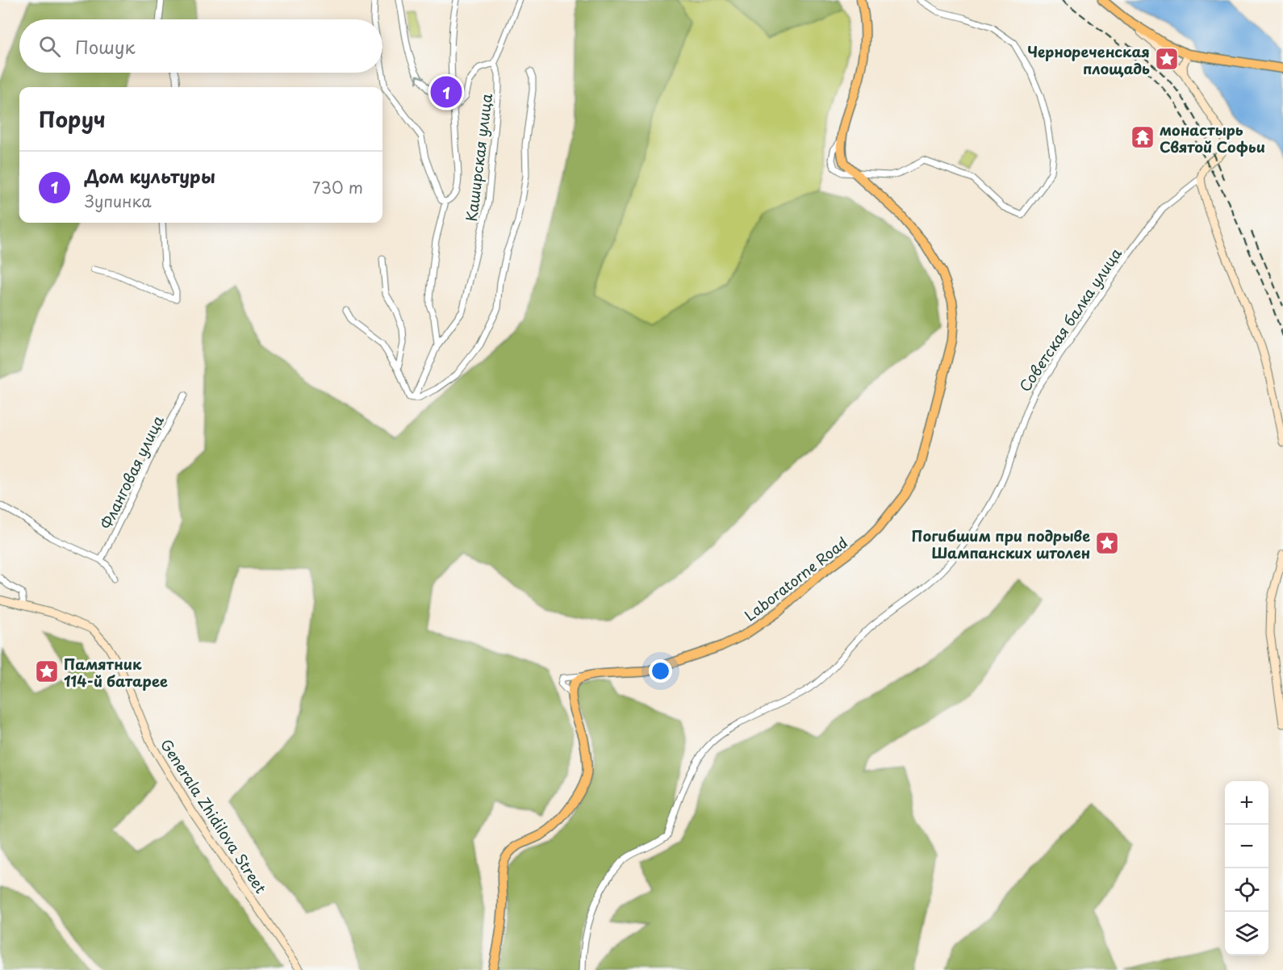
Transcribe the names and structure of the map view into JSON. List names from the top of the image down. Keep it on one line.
{"streets":{"main road":["Laboratorne Road","Generala Zhidilova Street"],"street":["Каширская улица","Советская балка улица","Фланговая улица"]},"places":{"place":["Чернореченская площадь","Погибшим при подрыве Шампанских штолен","Памятник 114-й батарее"],"temple":["монастырь Святой Софьи"]},"page":{"search":"Пошук","pins":"1","heading":"Поруч","list":[{"mark":"1","name":"Дом культуры","note":"Зупинка","value":"730 m"}],"map_buttons":["+","−"]}}
